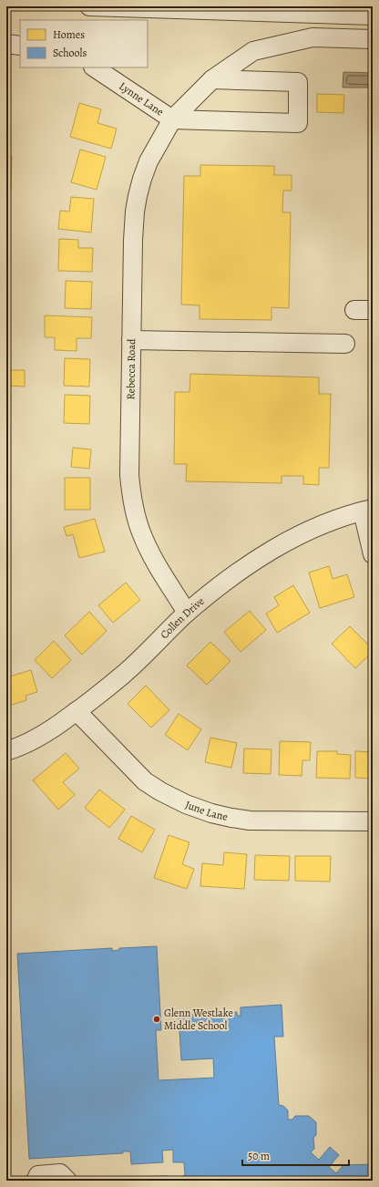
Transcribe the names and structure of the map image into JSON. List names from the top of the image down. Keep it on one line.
{"streets":{"street":["Lynne Lane","Rebecca Road","Collen Drive","June Lane"]},"crossings":[["Lynne Lane","Rebecca Road"],["Rebecca Road","Collen Drive"],["Collen Drive","June Lane"]],"places":["Glenn Westlake Middle School"],"legend":["Homes","Schools"],"scale_bar":"50 m"}
